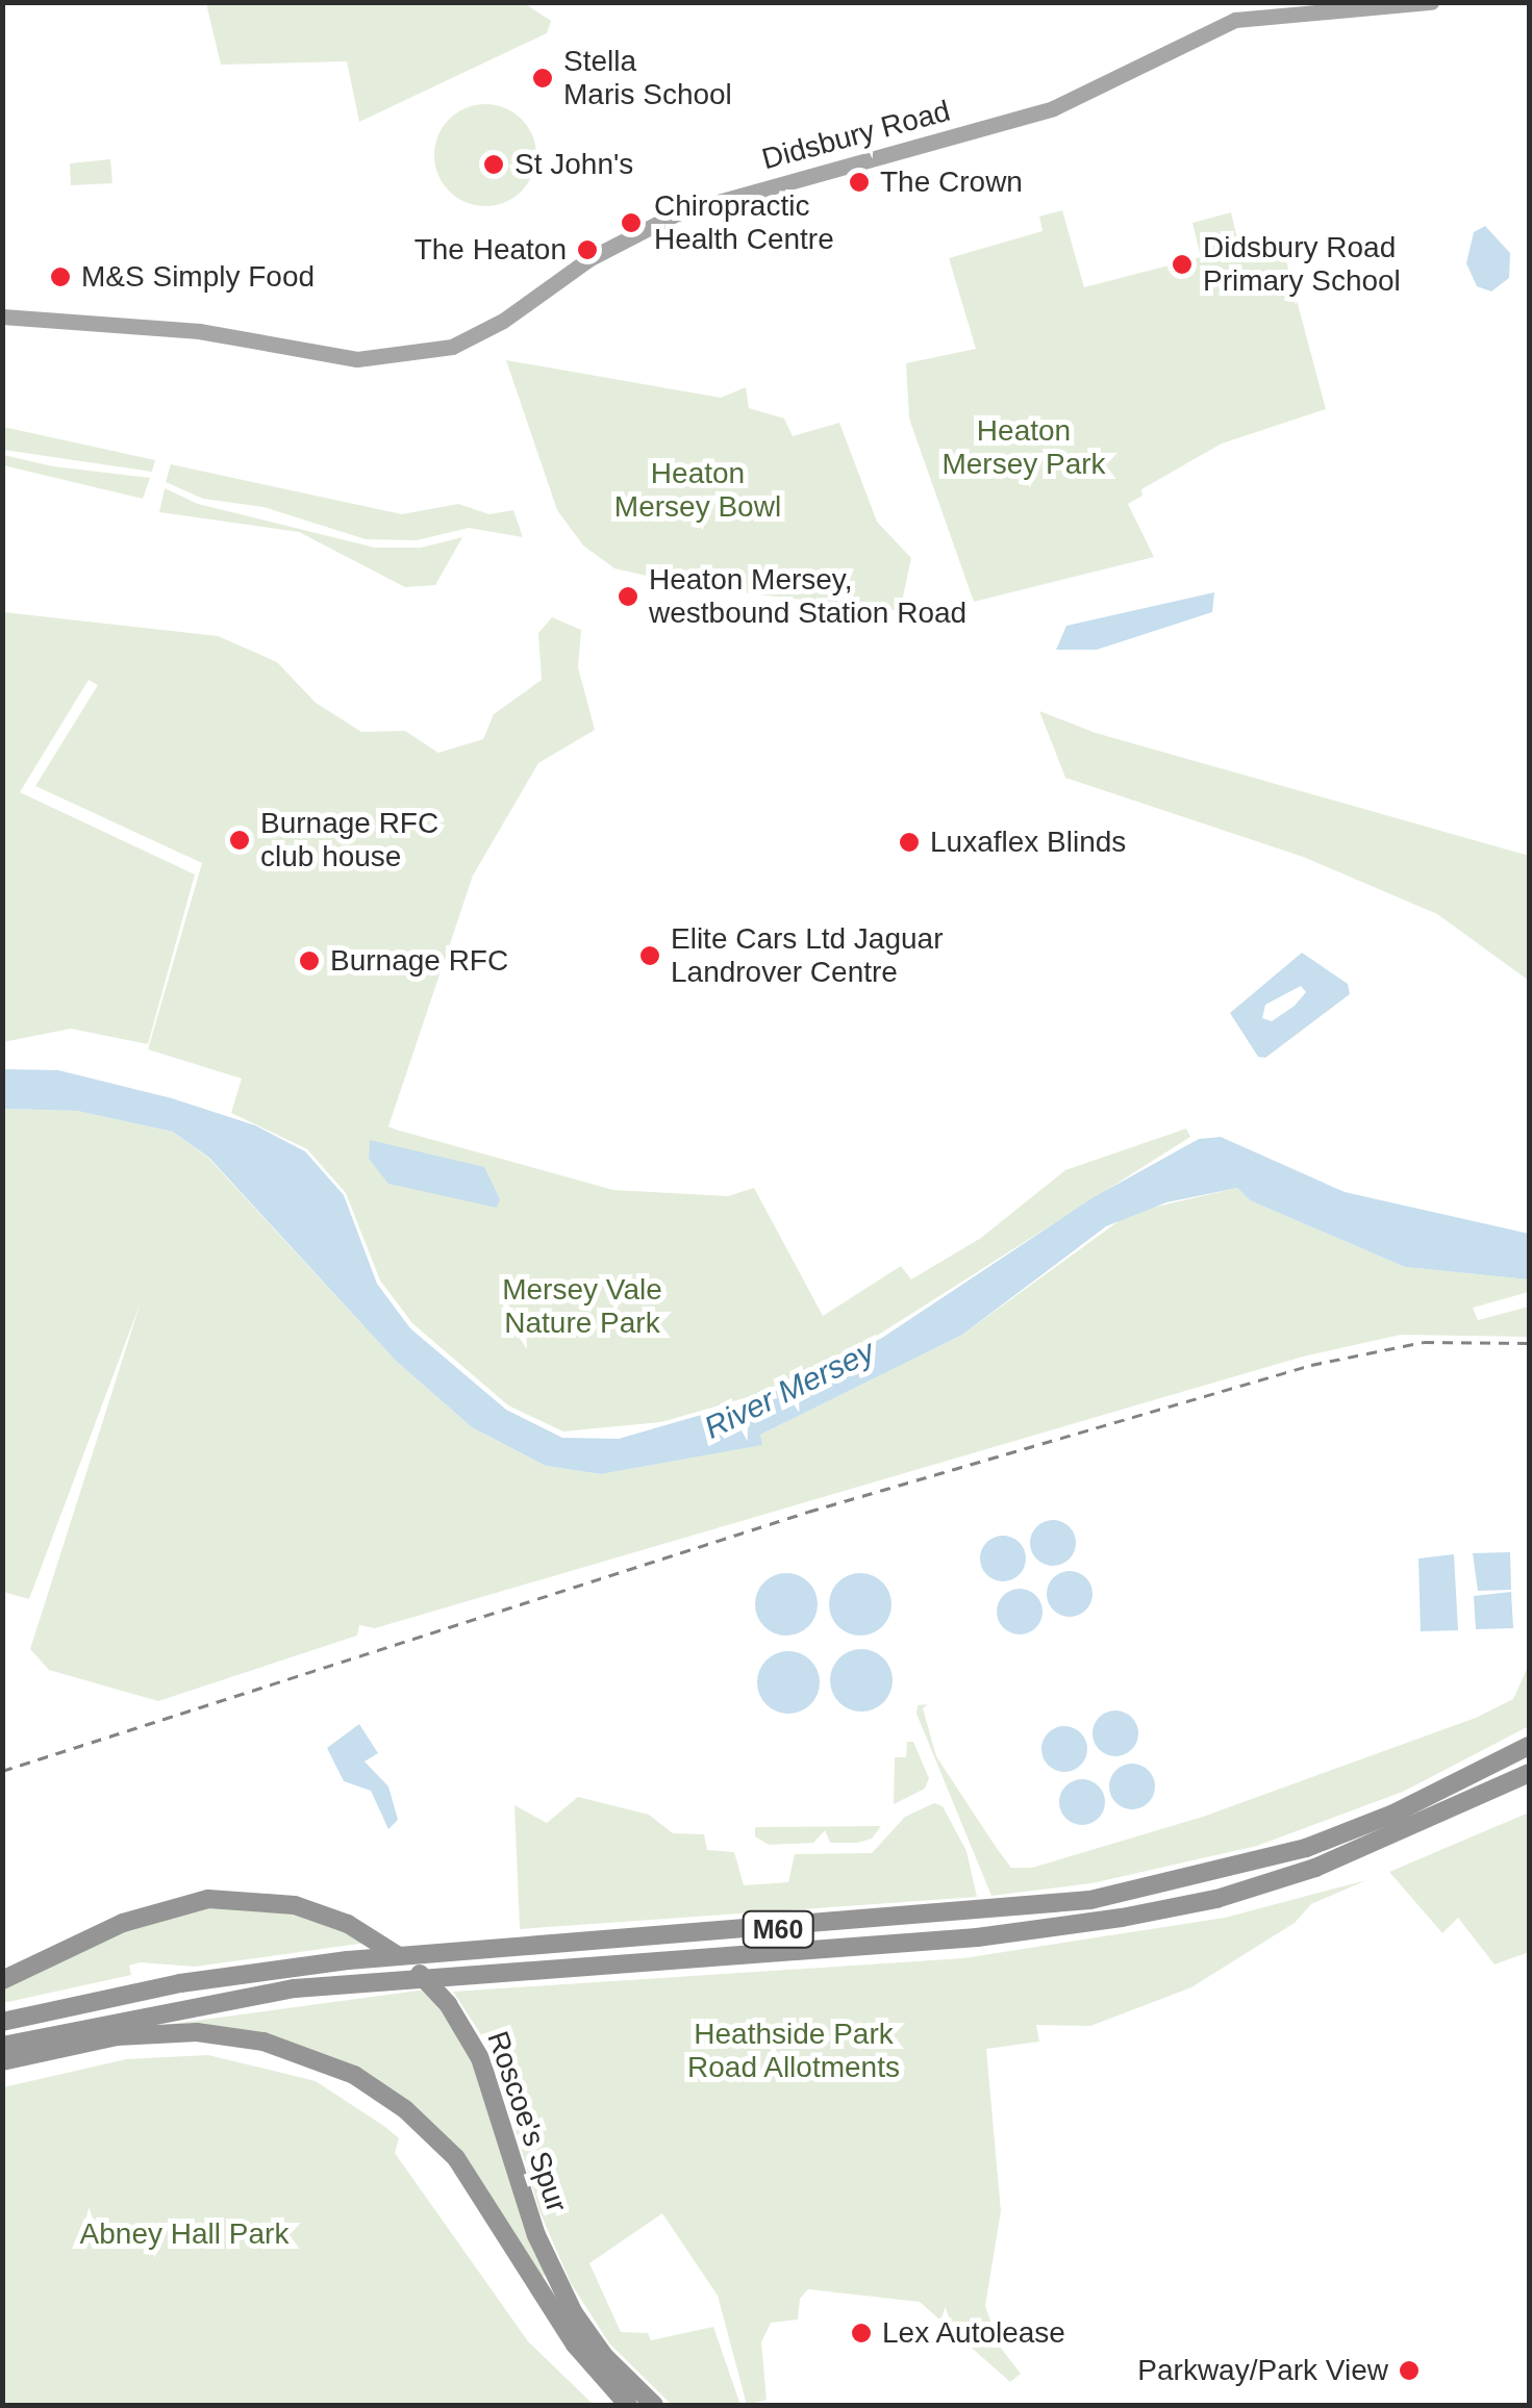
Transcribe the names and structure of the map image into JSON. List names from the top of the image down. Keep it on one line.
{"streets":{"highway":["M60","Roscoe's Spur"],"main road":["Didsbury Road"]},"water":["River Mersey"],"parks":["Heaton Mersey Park","Heaton Mersey Bowl","Mersey Vale Nature Park","Heathside Park Road Allotments","Abney Hall Park"],"places":["Stella Maris School","St John's","The Crown","Chiropractic Health Centre","The Heaton","Didsbury Road Primary School","M&S Simply Food","Heaton Mersey, westbound Station Road","Burnage RFC club house","Luxaflex Blinds","Elite Cars Ltd Jaguar Landrover Centre","Burnage RFC","Lex Autolease","Parkway/Park View"]}
